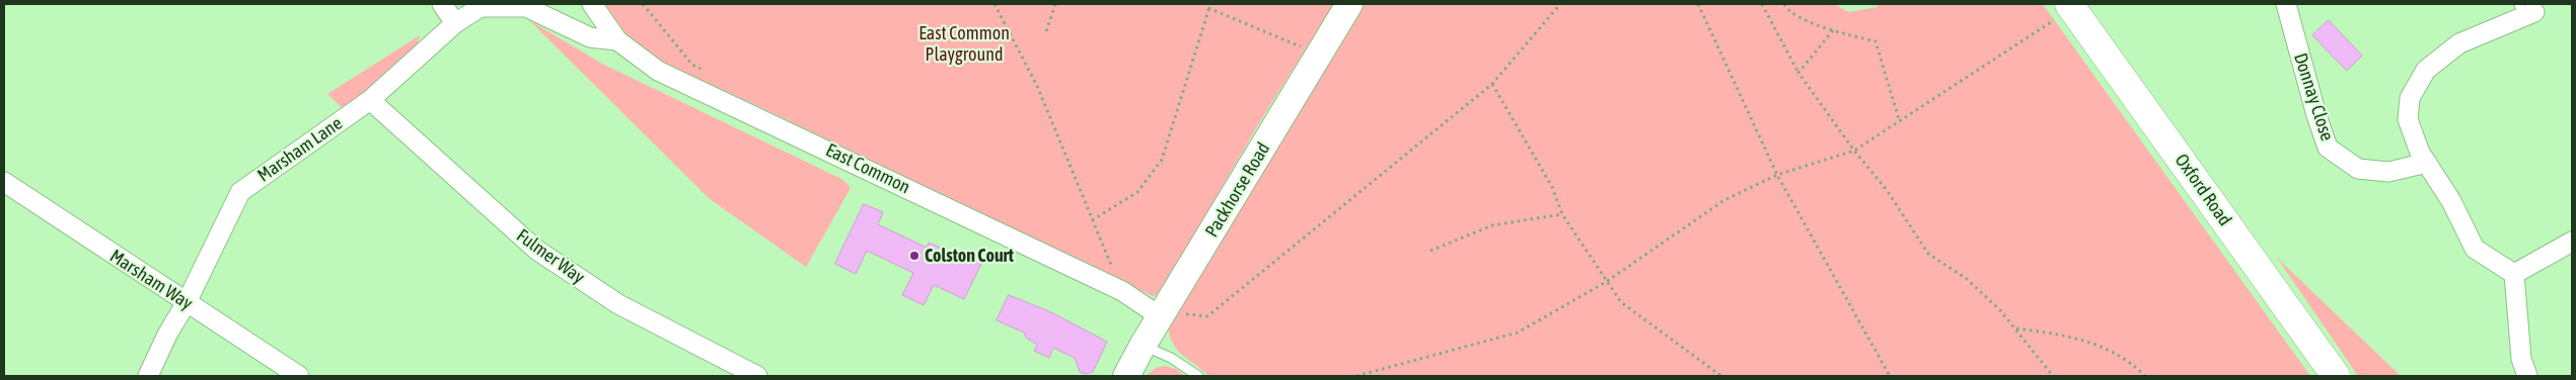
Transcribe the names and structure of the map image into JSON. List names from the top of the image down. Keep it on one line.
{"streets":{"main road":["Packhorse Road","Oxford Road"],"street":["Donnay Close","Marsham Lane","East Common","Fulmer Way","Marsham Way"]},"crossings":[["Marsham Lane","Fulmer Way"],["Marsham Lane","Marsham Way"],["East Common","Packhorse Road"]],"parks":["East Common Playground"],"places":["Colston Court"]}
